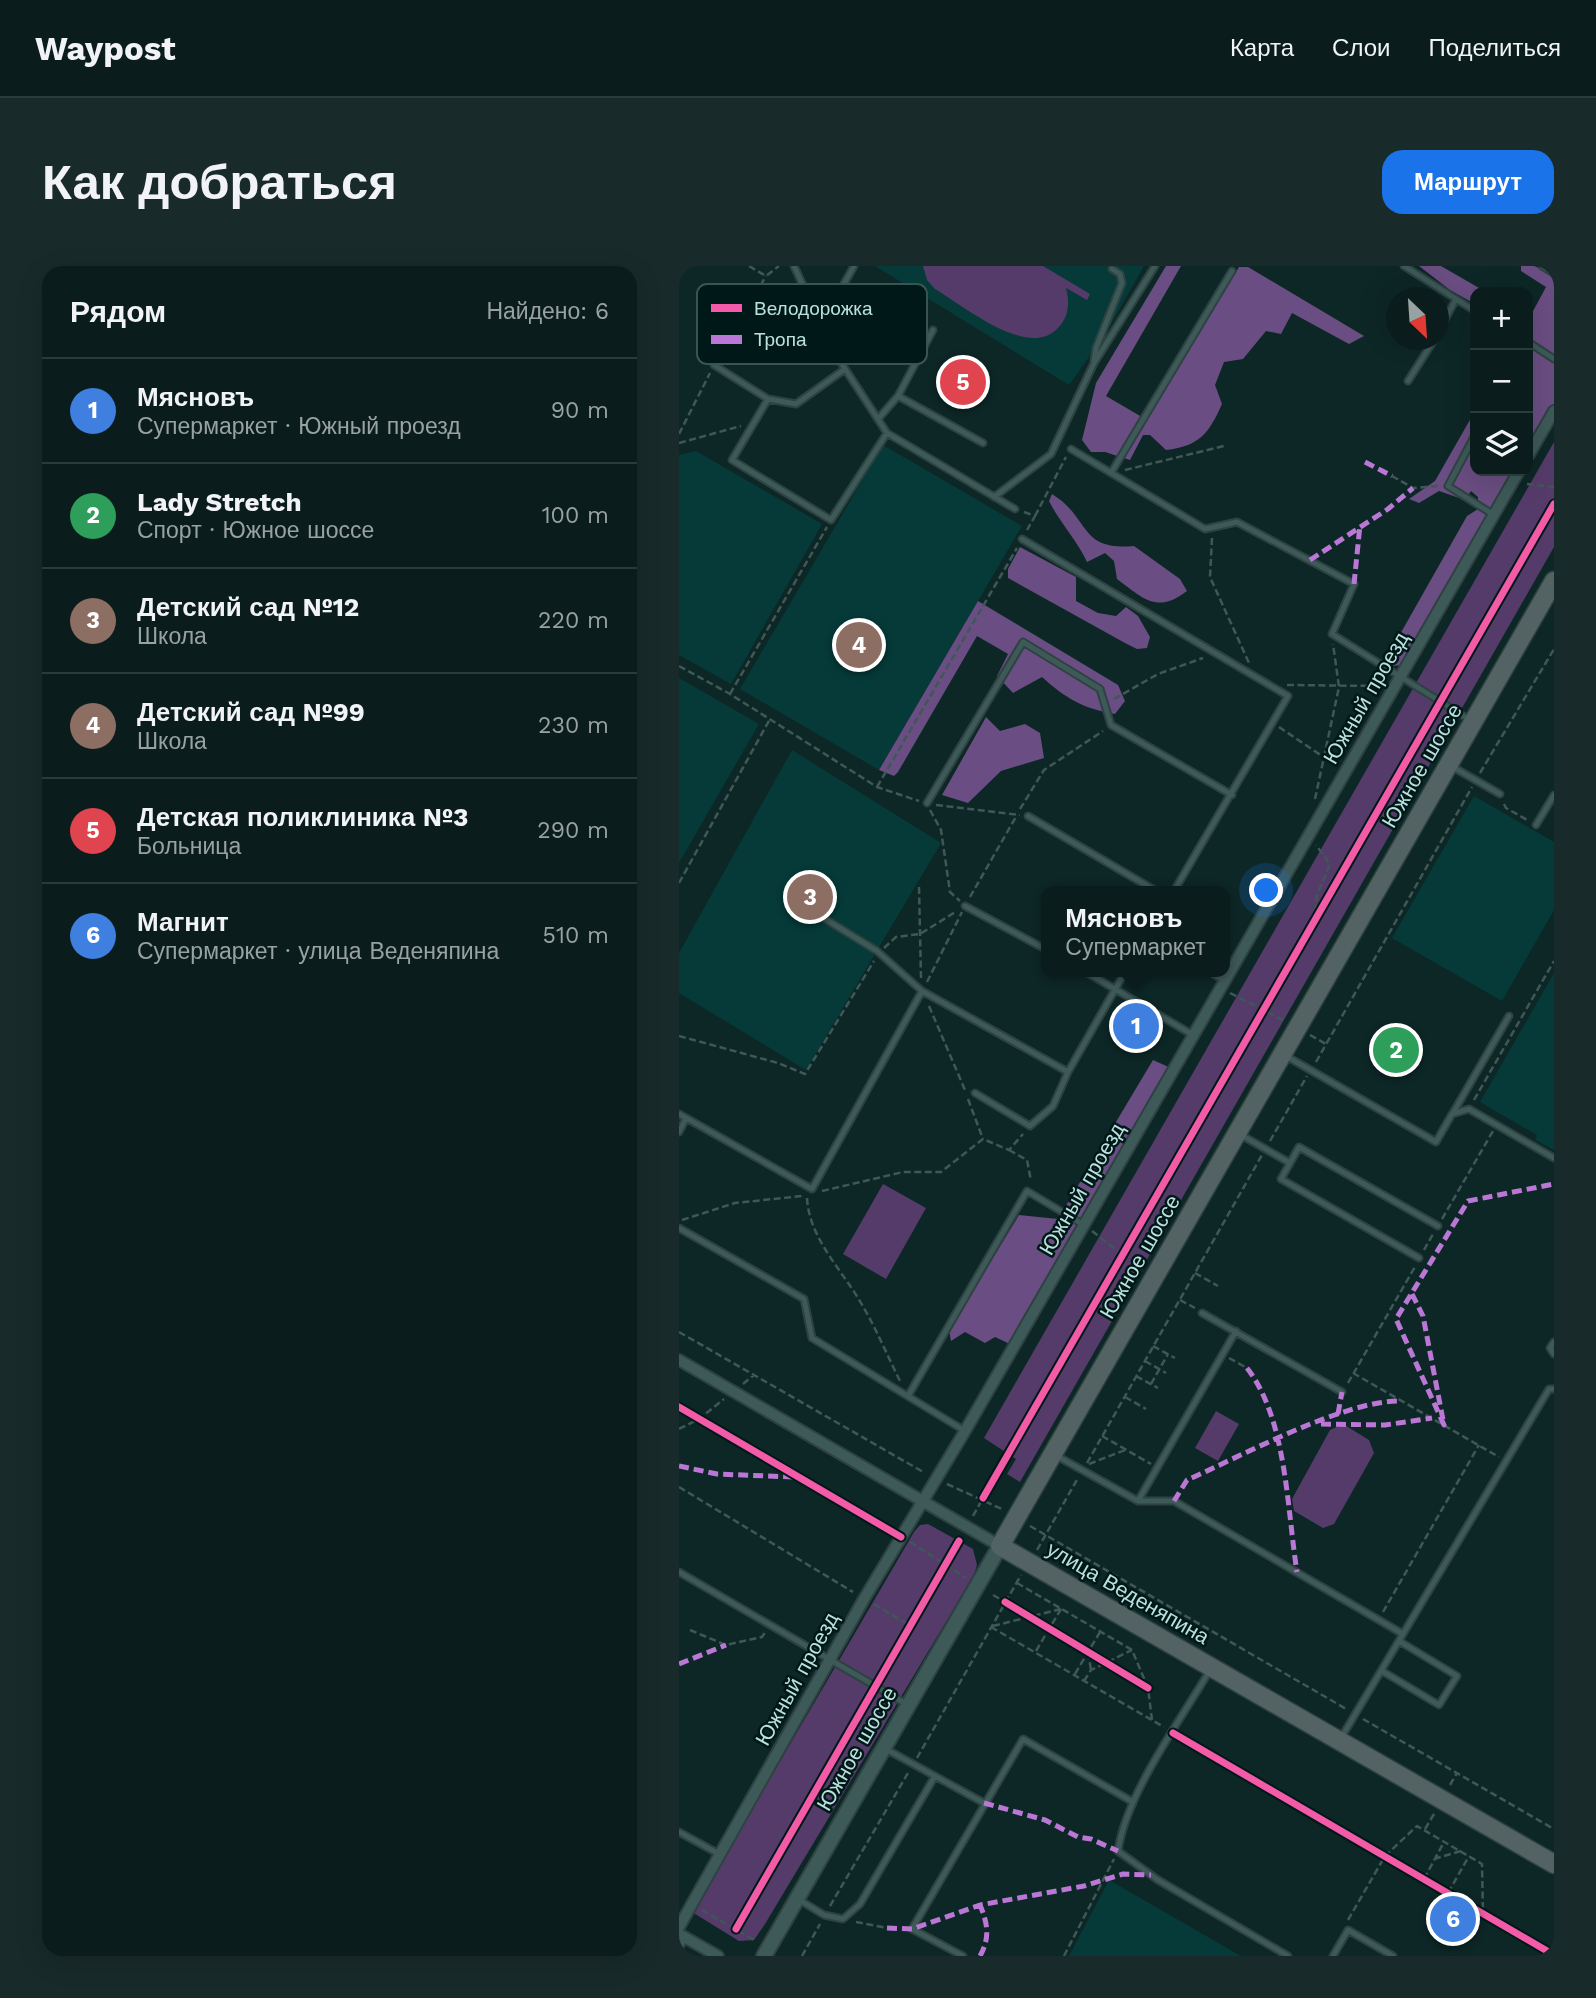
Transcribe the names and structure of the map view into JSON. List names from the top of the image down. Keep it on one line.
{"streets":{"main road":["Южное шоссе","улица Веденяпина"],"street":["Южный проезд"]},"crossings":[["Южный проезд","улица Веденяпина"],["Южное шоссе","улица Веденяпина"]],"legend":["Велодорожка","Тропа"],"north":"bottom right","page":{"header":"Waypost","nav":["Карта","Слои","Поделиться"],"buttons":"Маршрут","title":"Как добраться","heading":["Рядом","Найдено: 6"],"map_buttons":["+","−"],"pins":["5","4","3","1","2","6"],"list":[{"mark":"1","name":"Мясновъ","note":"Супермаркет · Южный проезд","value":"90 m"},{"mark":"2","name":"Lady Stretch","note":"Спорт · Южное шоссе","value":"100 m"},{"mark":"3","name":"Детский сад №12","note":"Школа","value":"220 m"},{"mark":"4","name":"Детский сад №99","note":"Школа","value":"230 m"},{"mark":"5","name":"Детская поликлиника №3","note":"Больница","value":"290 m"},{"mark":"6","name":"Магнит","note":"Супермаркет · улица Веденяпина","value":"510 m"}],"popup":["Мясновъ","Супермаркет"]}}
